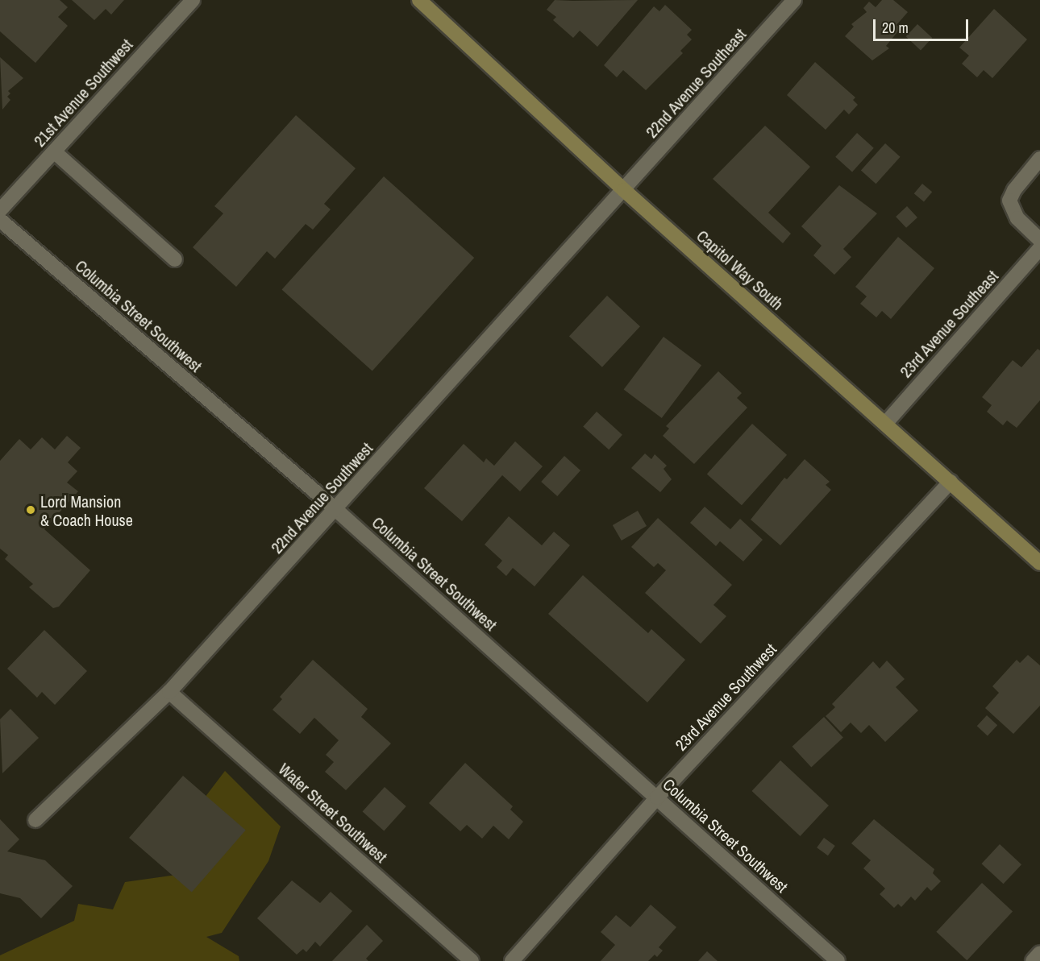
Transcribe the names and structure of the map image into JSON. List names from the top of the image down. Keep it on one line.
{"streets":{"main road":["Capitol Way South"],"street":["22nd Avenue Southeast","21st Avenue Southwest","Columbia Street Southwest","23rd Avenue Southeast","22nd Avenue Southwest","23rd Avenue Southwest","Water Street Southwest"]},"crossings":[["22nd Avenue Southeast","Capitol Way South"],["22nd Avenue Southeast","22nd Avenue Southwest"],["Capitol Way South","23rd Avenue Southeast"],["Capitol Way South","22nd Avenue Southwest"],["Capitol Way South","23rd Avenue Southwest"],["Columbia Street Southwest","22nd Avenue Southwest"],["Columbia Street Southwest","23rd Avenue Southwest"],["22nd Avenue Southwest","Water Street Southwest"]],"places":["Lord Mansion & Coach House"],"scale_bar":"20 m"}
